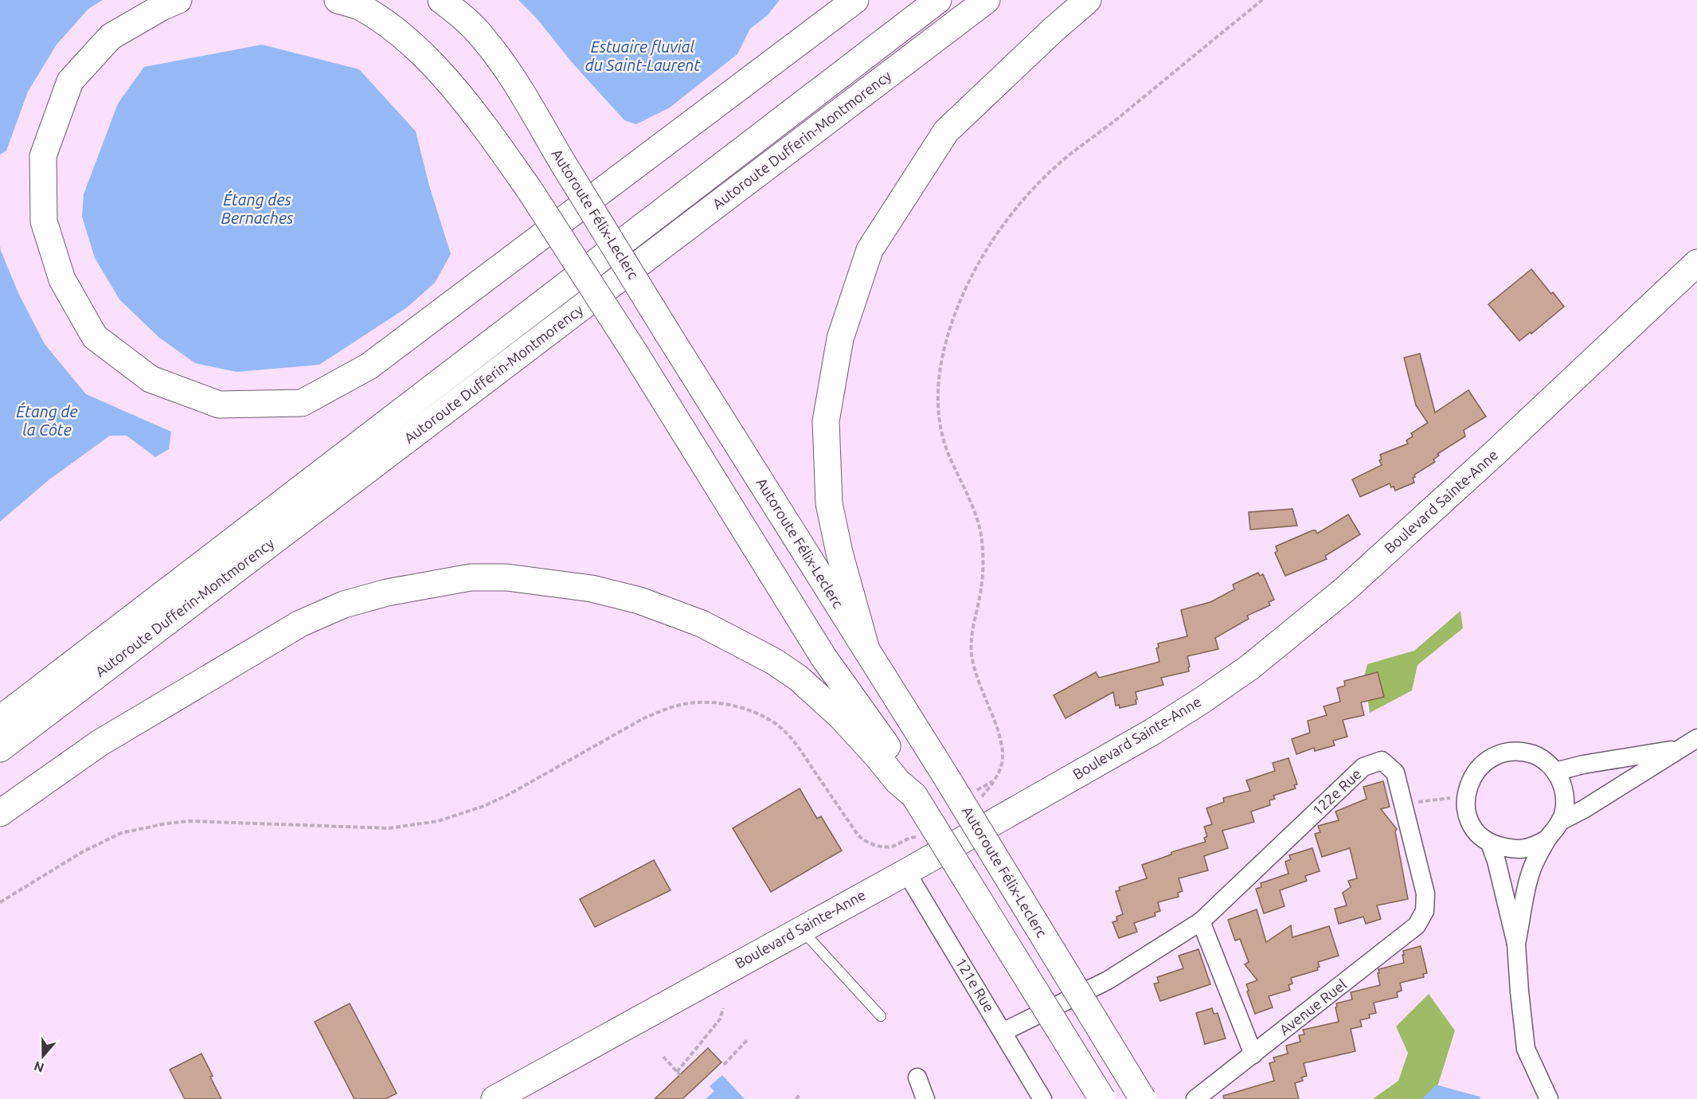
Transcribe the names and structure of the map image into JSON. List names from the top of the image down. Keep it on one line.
{"streets":{"main road":["Autoroute Dufferin-Montmorency","Autoroute Félix-Leclerc","Boulevard Sainte-Anne"],"street":["122e Rue","121e Rue","Avenue Ruel"]},"crossings":[["Boulevard Sainte-Anne","121e Rue"],["122e Rue","121e Rue"],["122e Rue","Avenue Ruel"]],"water":["Estuaire fluvial du Saint-Laurent","Étang des Bernaches","Étang de la Côte"],"north":"bottom"}
